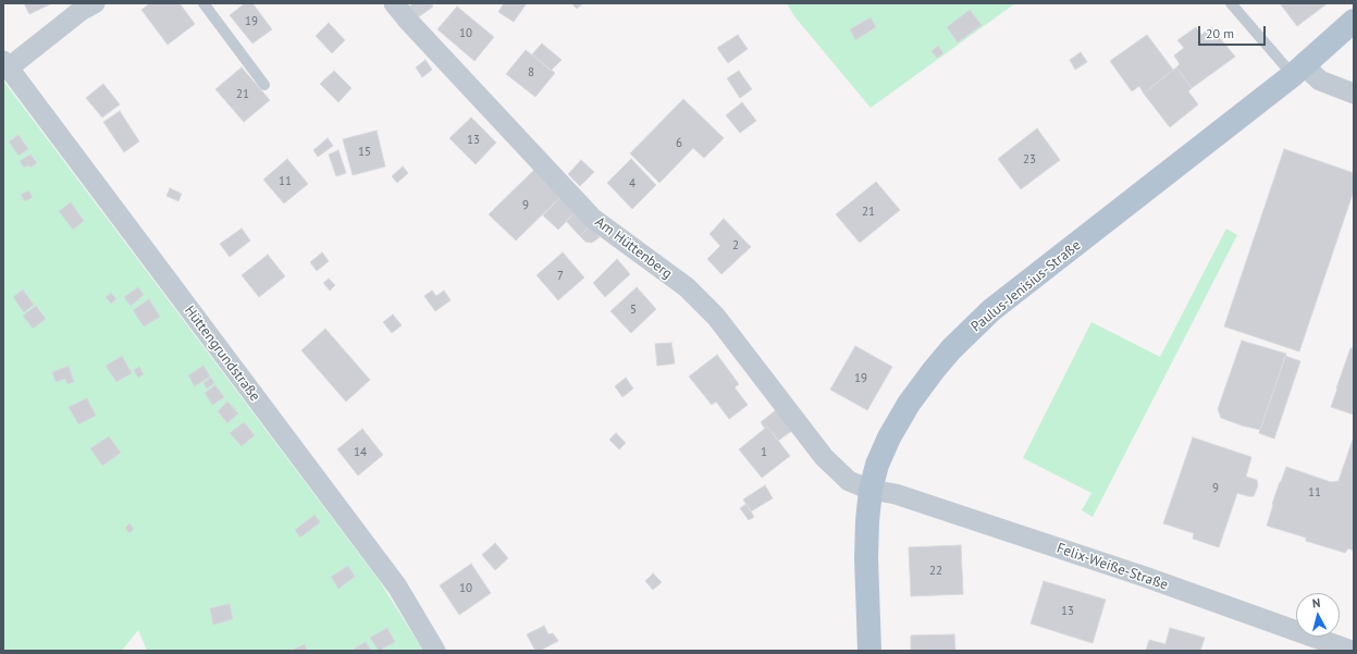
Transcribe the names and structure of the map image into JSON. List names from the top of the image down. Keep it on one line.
{"streets":{"main road":["Paulus-Jenisius-Straße"],"street":["Am Hüttenberg","Hüttengrundstraße","Felix-Weiße-Straße"]},"crossings":[["Am Hüttenberg","Paulus-Jenisius-Straße"],["Am Hüttenberg","Felix-Weiße-Straße"],["Paulus-Jenisius-Straße","Felix-Weiße-Straße"]],"house_numbers":["19","10","8","21","13","6","15","23","11","4","9","21","2","7","5","19","14","1","9","11","22","10","13"],"scale_bar":"20 m","north":"top"}
